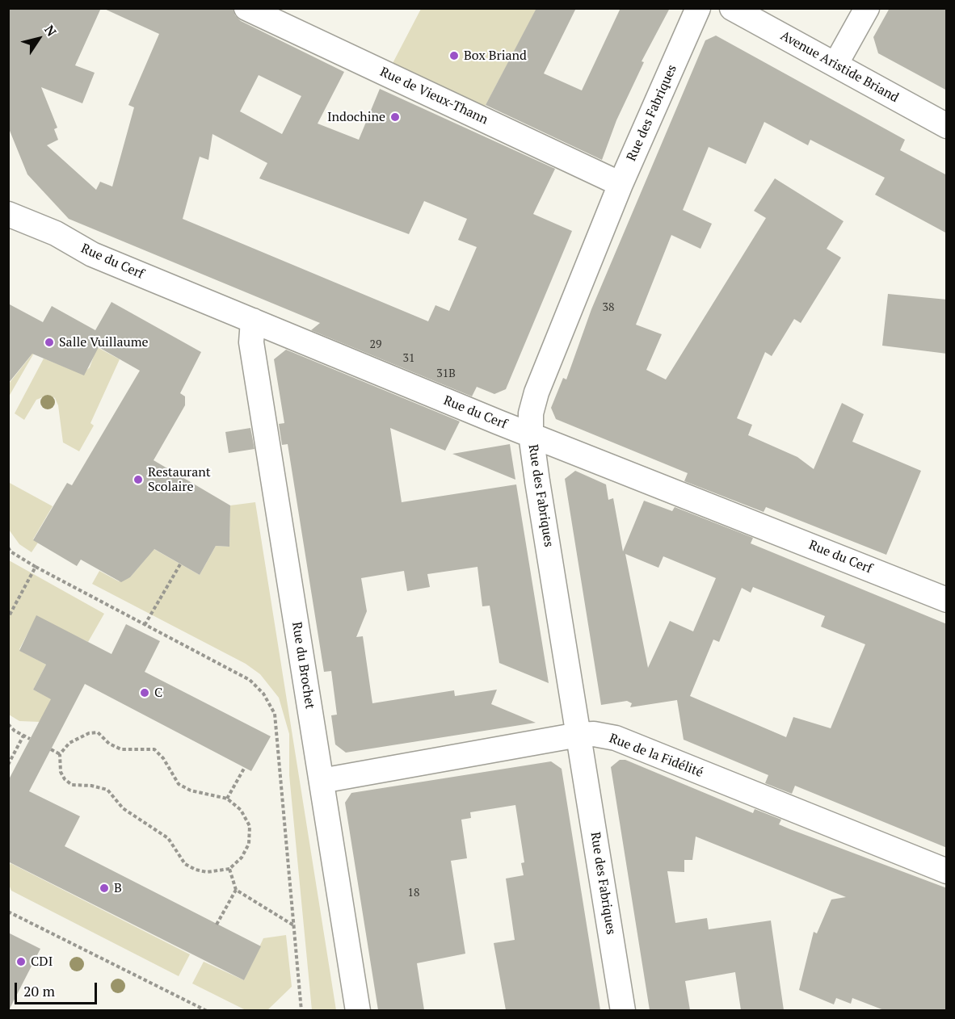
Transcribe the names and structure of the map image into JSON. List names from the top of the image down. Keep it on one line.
{"streets":{"street":["Avenue Aristide Briand","Rue de Vieux-Thann","Rue des Fabriques","Rue du Cerf","Rue du Brochet","Rue de la Fidélité"]},"crossings":[["Rue de Vieux-Thann","Rue des Fabriques"],["Rue des Fabriques","Rue du Cerf"],["Rue des Fabriques","Rue de la Fidélité"],["Rue du Cerf","Rue du Brochet"],["Rue du Brochet","Rue de la Fidélité"]],"places":["Box Briand","Indochine","Salle Vuillaume","Restaurant Scolaire","C","B","CDI"],"house_numbers":["38","29","31","31B","18"],"scale_bar":"20 m","north":"top right"}
